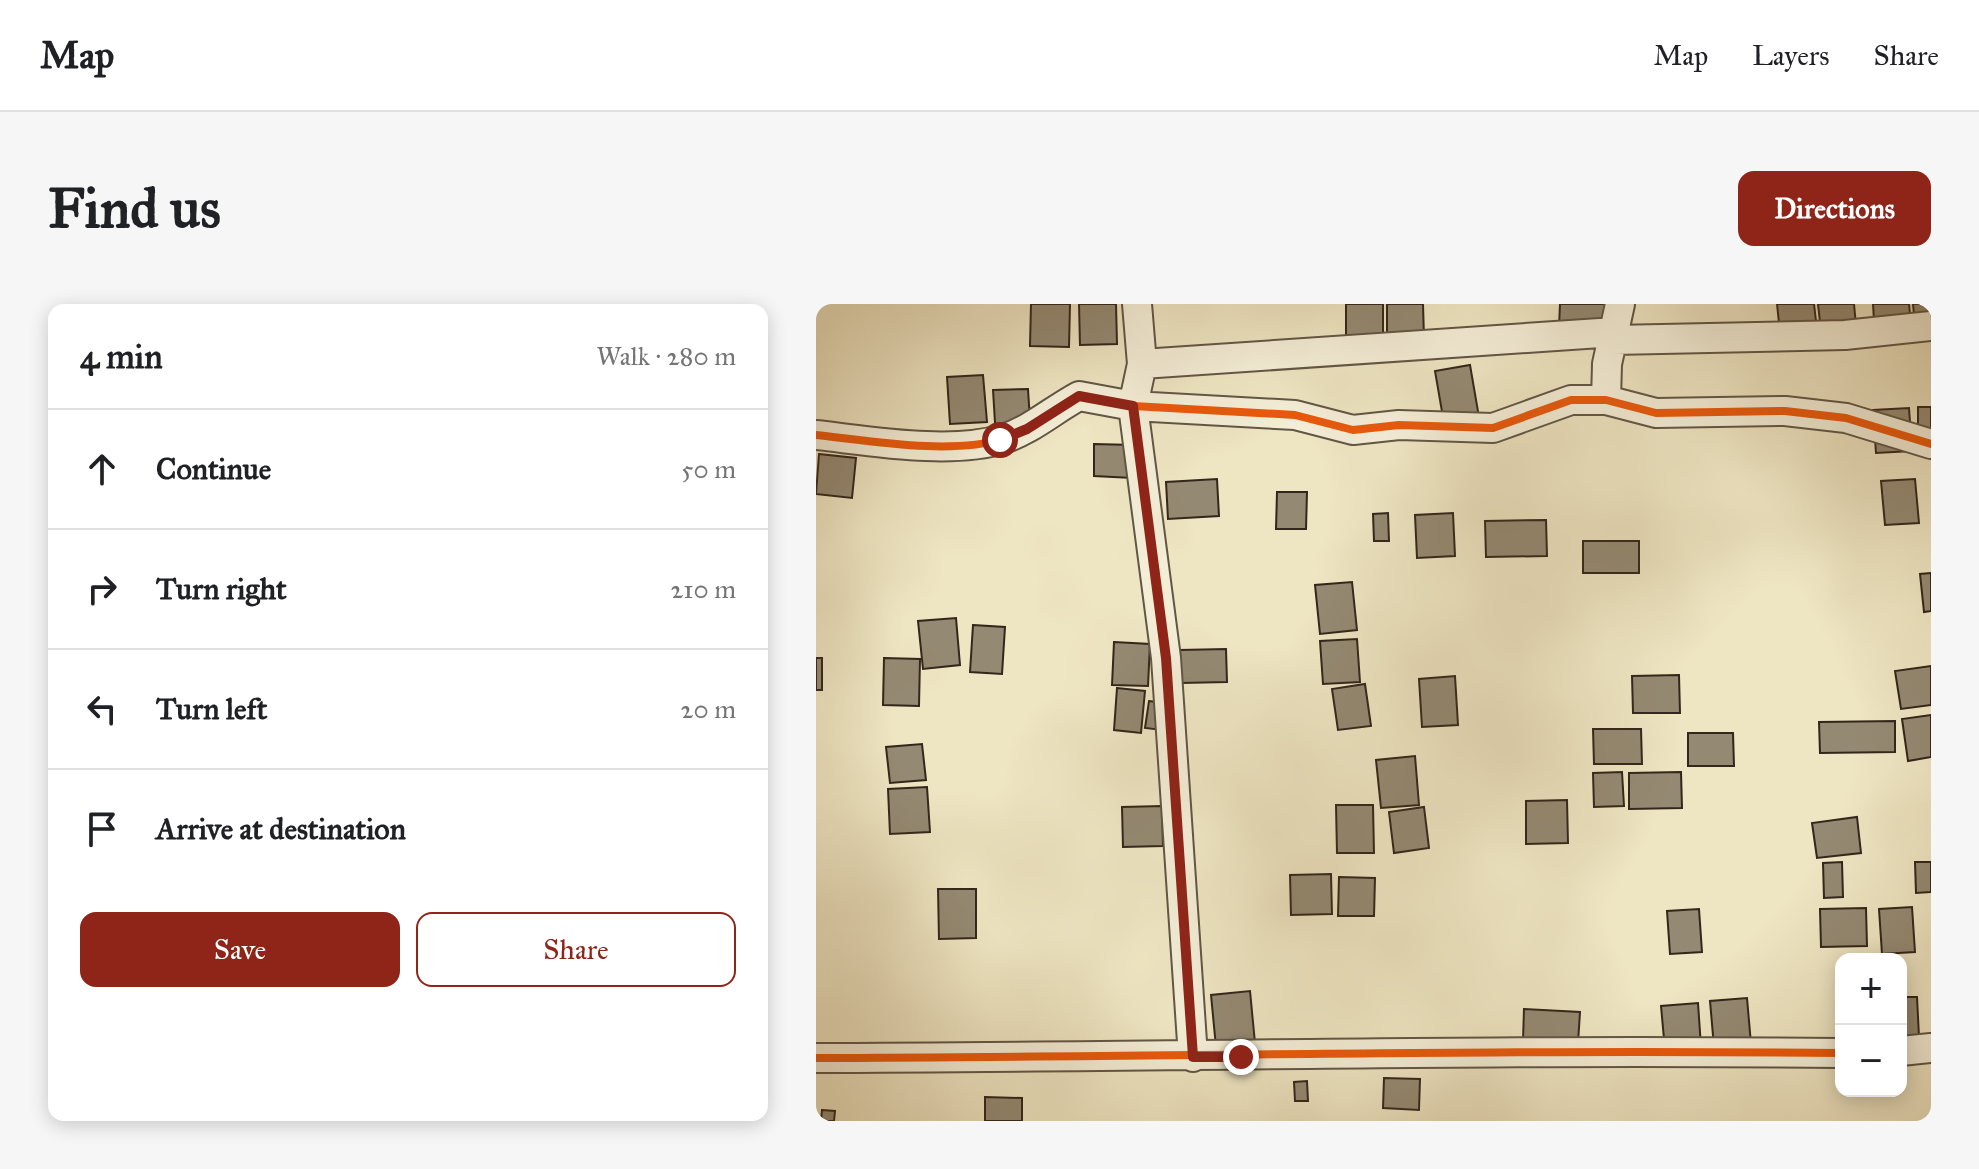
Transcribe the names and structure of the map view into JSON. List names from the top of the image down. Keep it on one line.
{"page":{"header":"Map","nav":["Map","Layers","Share"],"buttons":["Directions",["Save","Share"]],"title":"Find us","heading":["4 min","Walk · 280 m"],"list":[["Continue","50 m"],["Turn right","210 m"],["Turn left","20 m"],"Arrive at destination"],"map_buttons":["+","−"]}}
